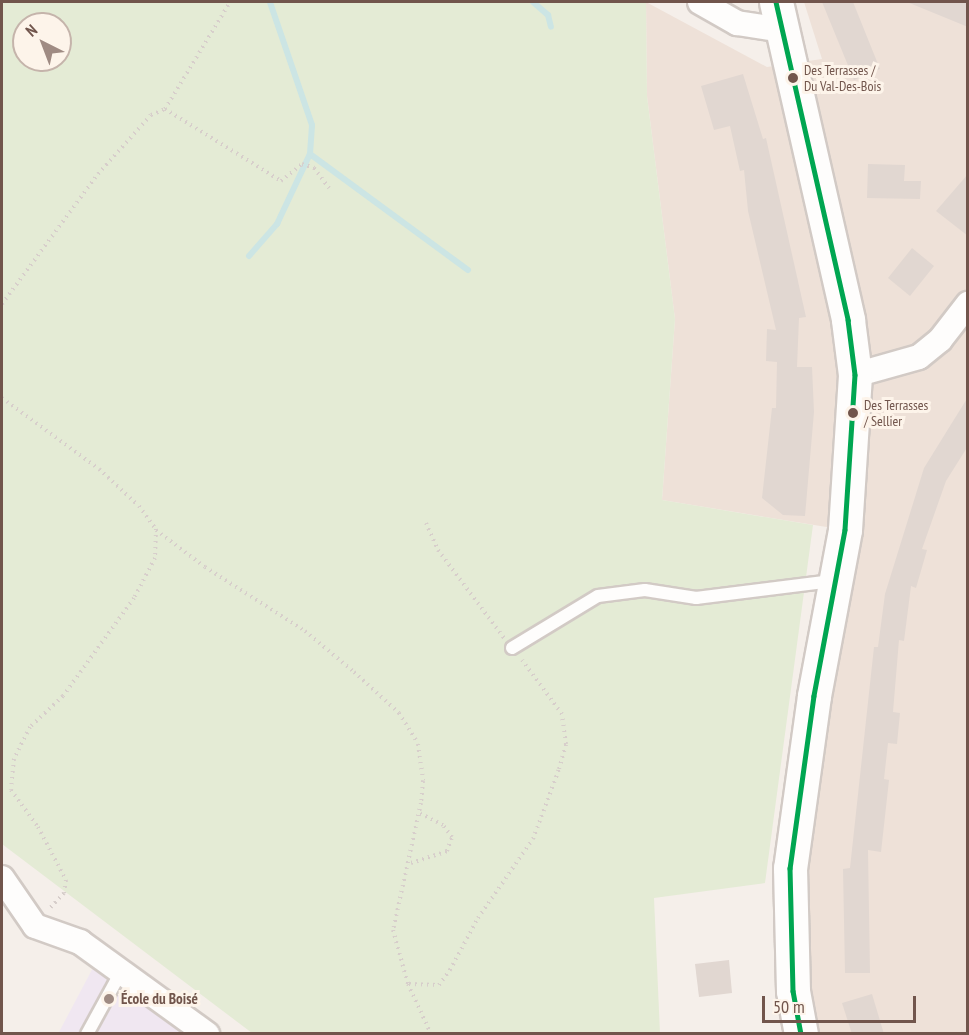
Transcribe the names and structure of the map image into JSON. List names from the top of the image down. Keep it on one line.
{"places":["Des Terrasses / Du Val-Des-Bois","Des Terrasses / Sellier","École du Boisé"],"scale_bar":"50 m","north":"top left"}
